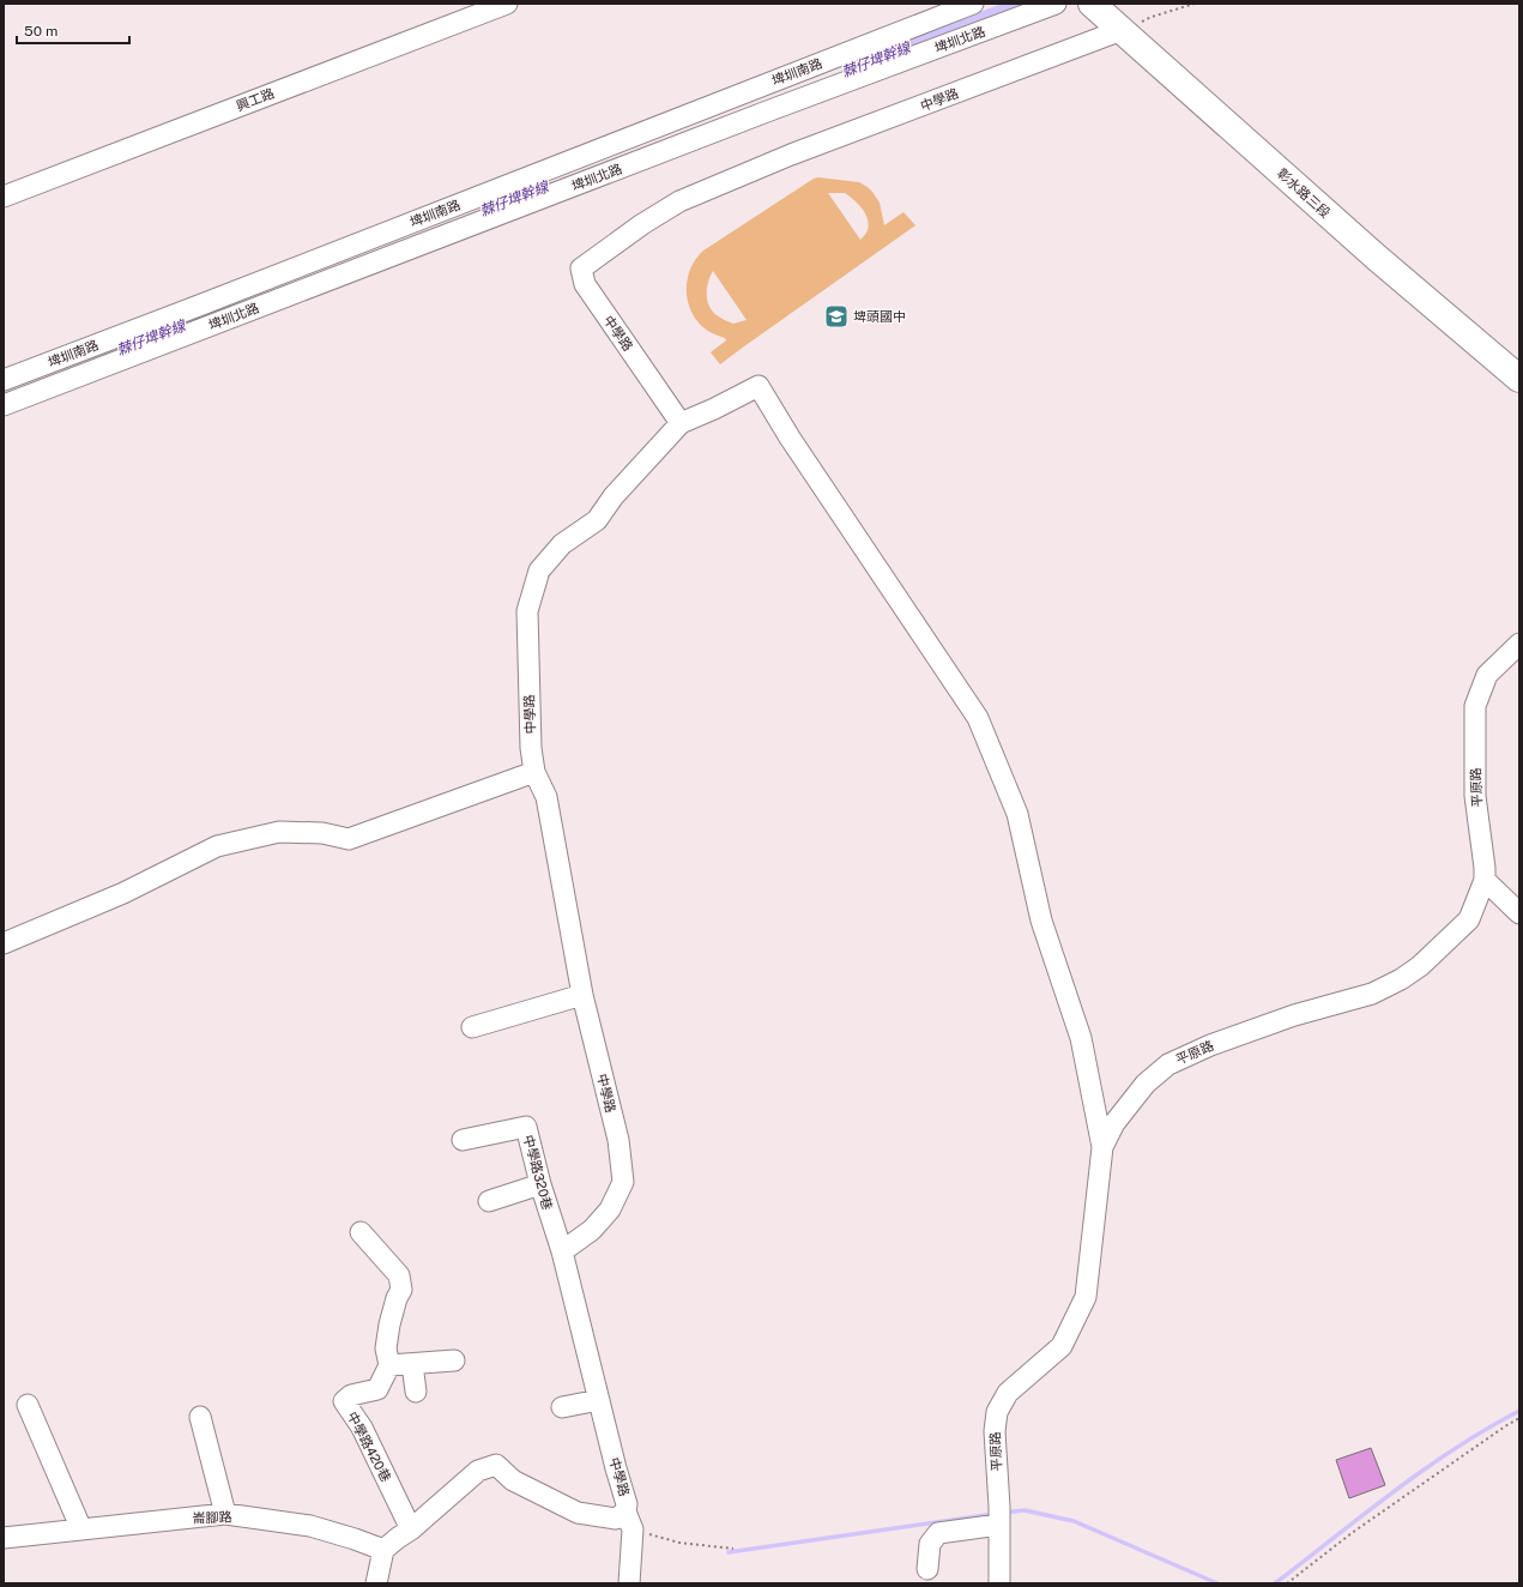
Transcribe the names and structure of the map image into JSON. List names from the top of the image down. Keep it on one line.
{"streets":{"main road":["彰水路三段"],"street":["埤圳北路","埤圳南路","興工路","中學路","平原路","中學路320巷","中學路420巷","崙腳路"]},"crossings":[["中學路","彰水路三段"],["中學路","中學路320巷"],["中學路","中學路420巷"],["中學路","崙腳路"]],"water":["棘仔埤幹線"],"places":{"school or university":["埤頭國中"]},"scale_bar":"50 m"}
